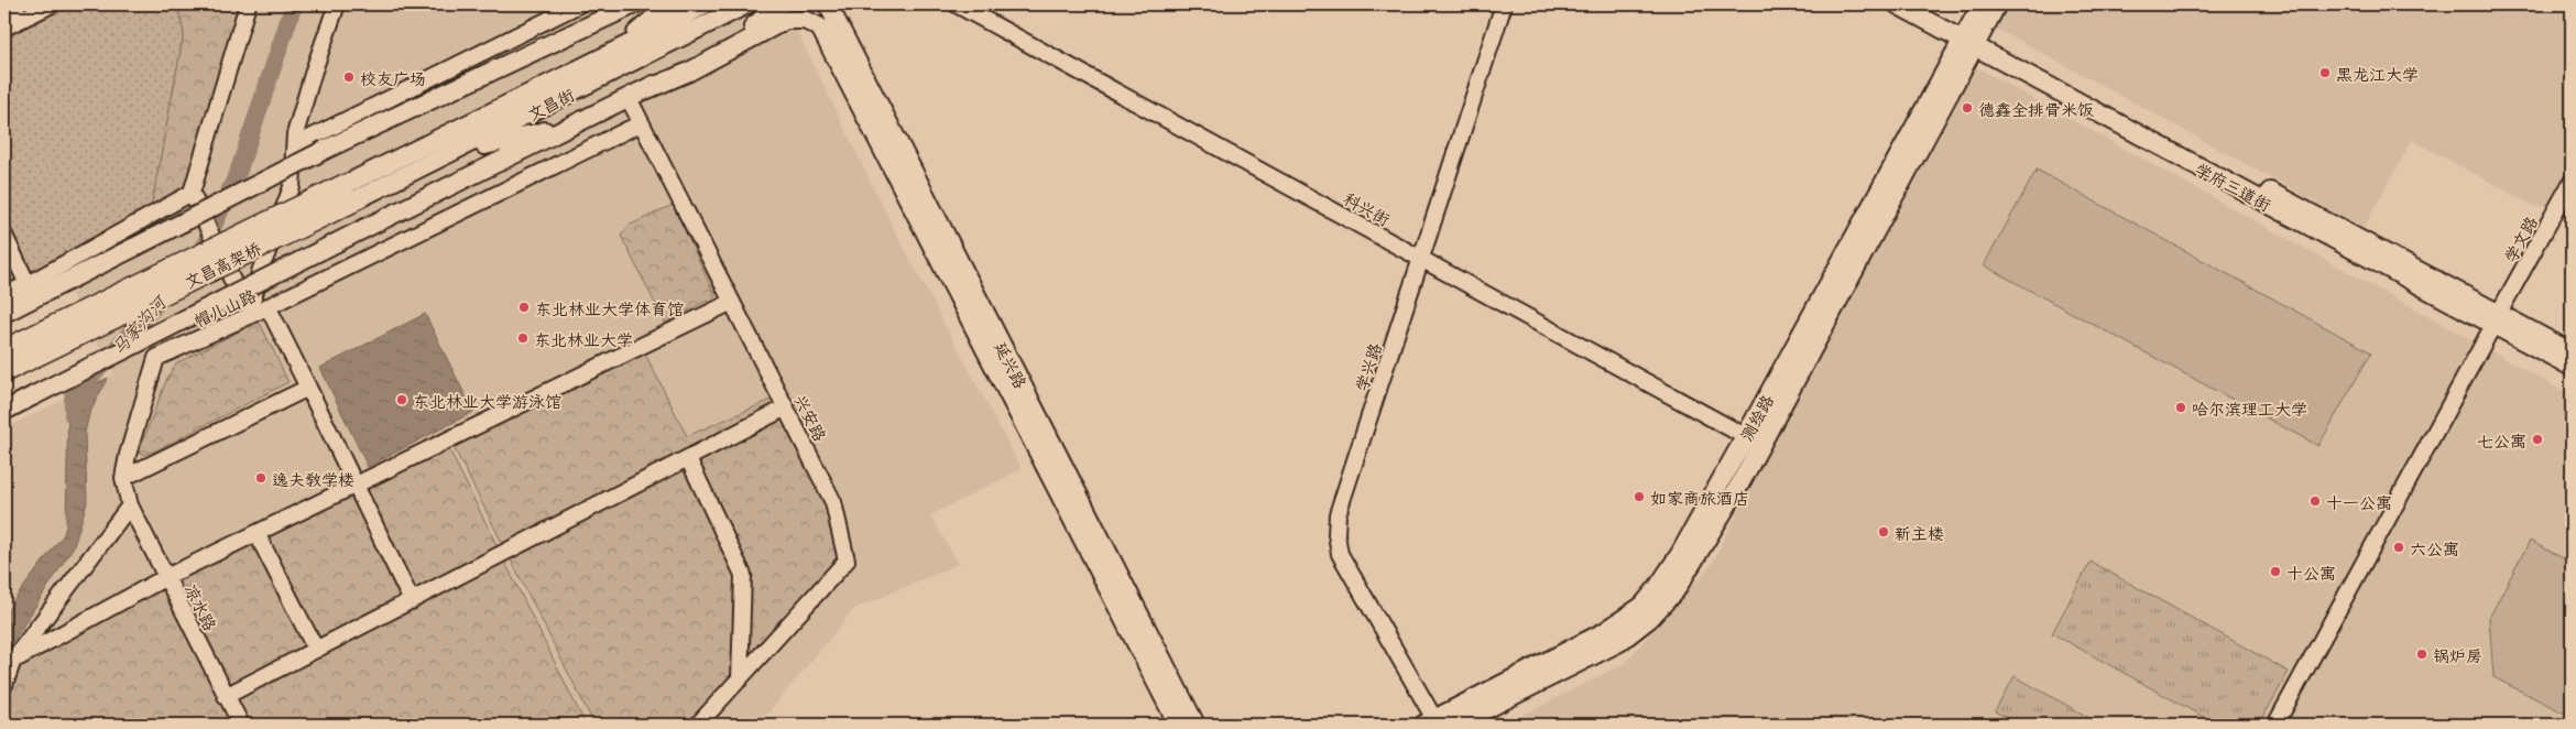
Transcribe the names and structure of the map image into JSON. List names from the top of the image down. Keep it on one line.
{"streets":{"highway":["文昌高架桥"],"main road":["文昌街","学府三道街","延兴路","测绘路"],"street":["科兴街","学文路","帽儿山路","学兴路","兴安路","凉水路"]},"crossings":[["文昌街","文昌高架桥"],["学府三道街","学文路"],["学府三道街","测绘路"],["科兴街","学兴路"],["科兴街","测绘路"],["帽儿山路","兴安路"],["帽儿山路","凉水路"],["学兴路","测绘路"]],"water":["马家沟河"],"places":["黑龙江大学","校友广场","德鑫全排骨米饭","东北林业大学体育馆","东北林业大学","东北林业大学游泳馆","哈尔滨理工大学","七公寓","逸夫教学楼","如家商旅酒店","十一公寓","新主楼","六公寓","十公寓","锅炉房"]}
